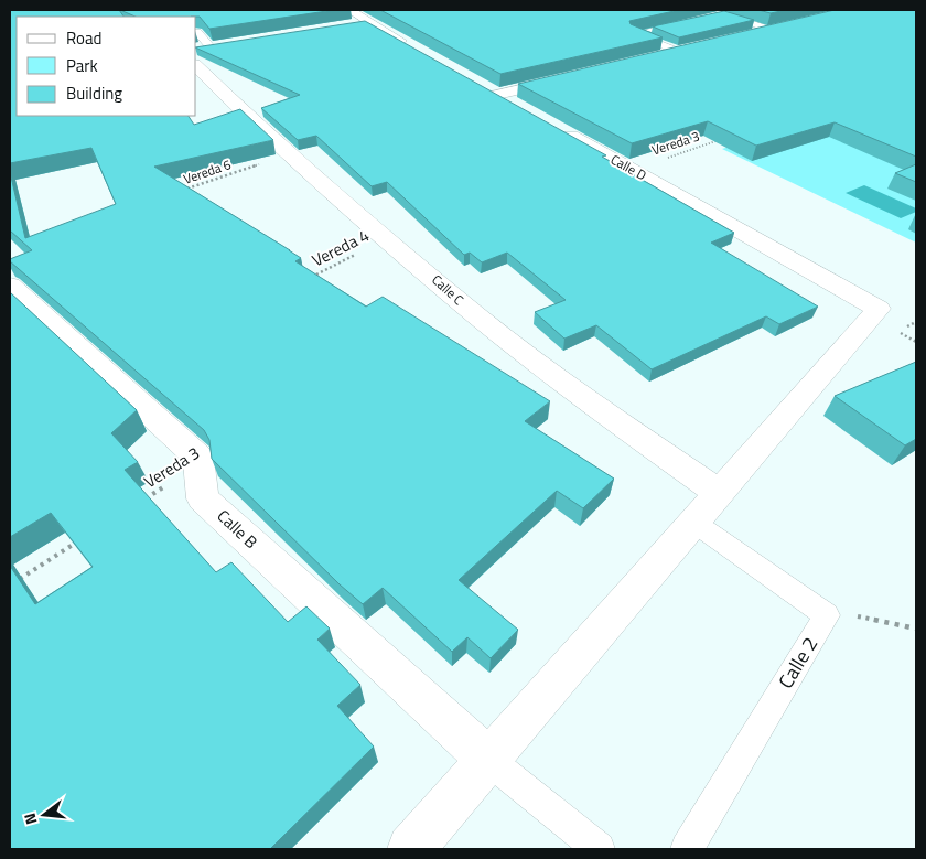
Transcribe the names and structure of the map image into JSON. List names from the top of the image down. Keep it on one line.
{"streets":{"street":["Calle D","Calle C","Calle B"],"lane":["Calle 2"],"path":["Vereda 3","Vereda 6","Vereda 4"]},"crossings":[["Vereda 3","Calle D"],["Vereda 3","Calle B"],["Calle D","Calle C"],["Vereda 6","Calle C"],["Vereda 4","Calle C"]],"legend":["Road","Park","Building"],"north":"left"}
